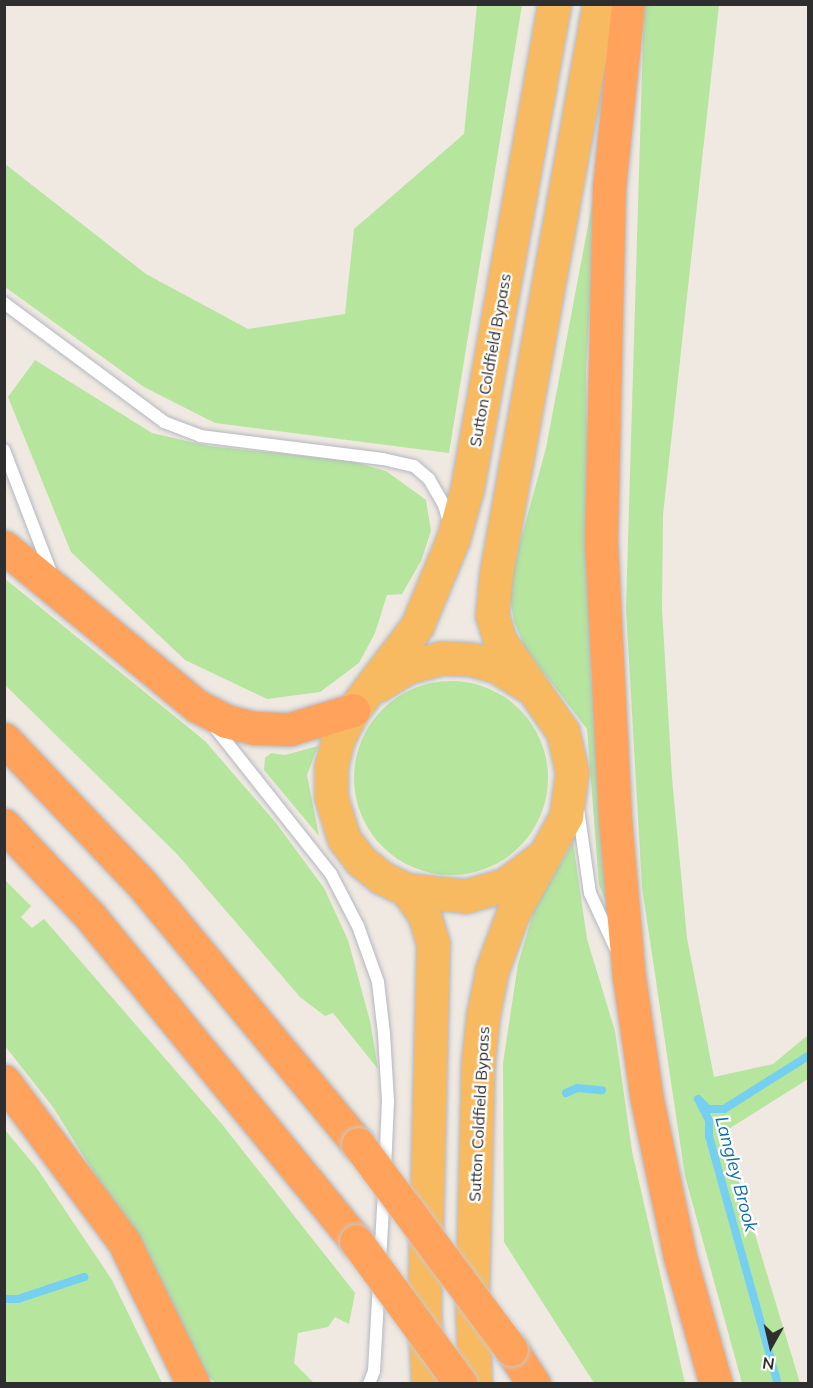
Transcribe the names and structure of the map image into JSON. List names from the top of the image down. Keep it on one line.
{"streets":{"highway":["Sutton Coldfield Bypass"]},"water":["Langley Brook"],"north":"bottom"}
